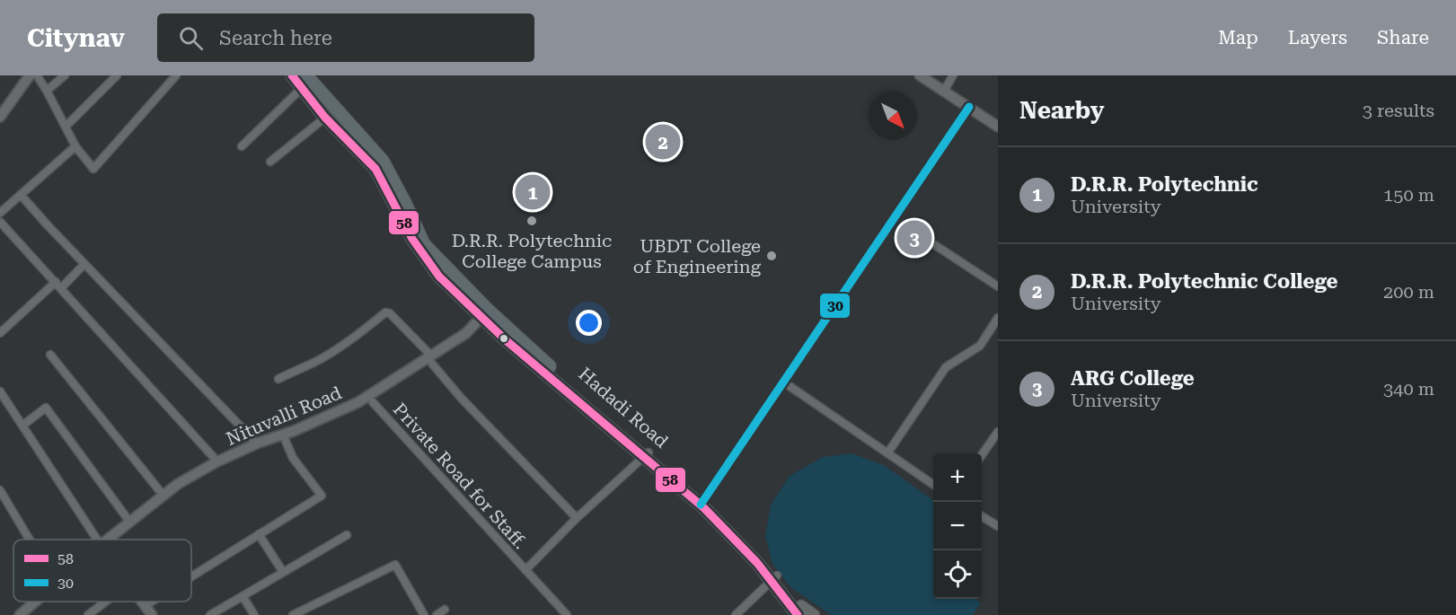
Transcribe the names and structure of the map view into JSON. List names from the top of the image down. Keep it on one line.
{"streets":{"main road":["Hadadi Road"],"street":["Nituvalli Road","Private Road for Staff."]},"crossings":[["Hadadi Road","Private Road for Staff."]],"places":["D.R.R. Polytechnic College Campus","UBDT College of Engineering"],"lines":["transit line 58","transit line 30"],"legend":["58","30"],"north":"bottom right","page":{"header":"Citynav","search":"Search here","nav":["Map","Layers","Share"],"heading":["Nearby","3 results"],"pins":["2","1","3"],"list":[{"mark":"1","name":"D.R.R. Polytechnic","note":"University","value":"150 m"},{"mark":"2","name":"D.R.R. Polytechnic College","note":"University","value":"200 m"},{"mark":"3","name":"ARG College","note":"University","value":"340 m"}],"map_buttons":["+","−"]}}
